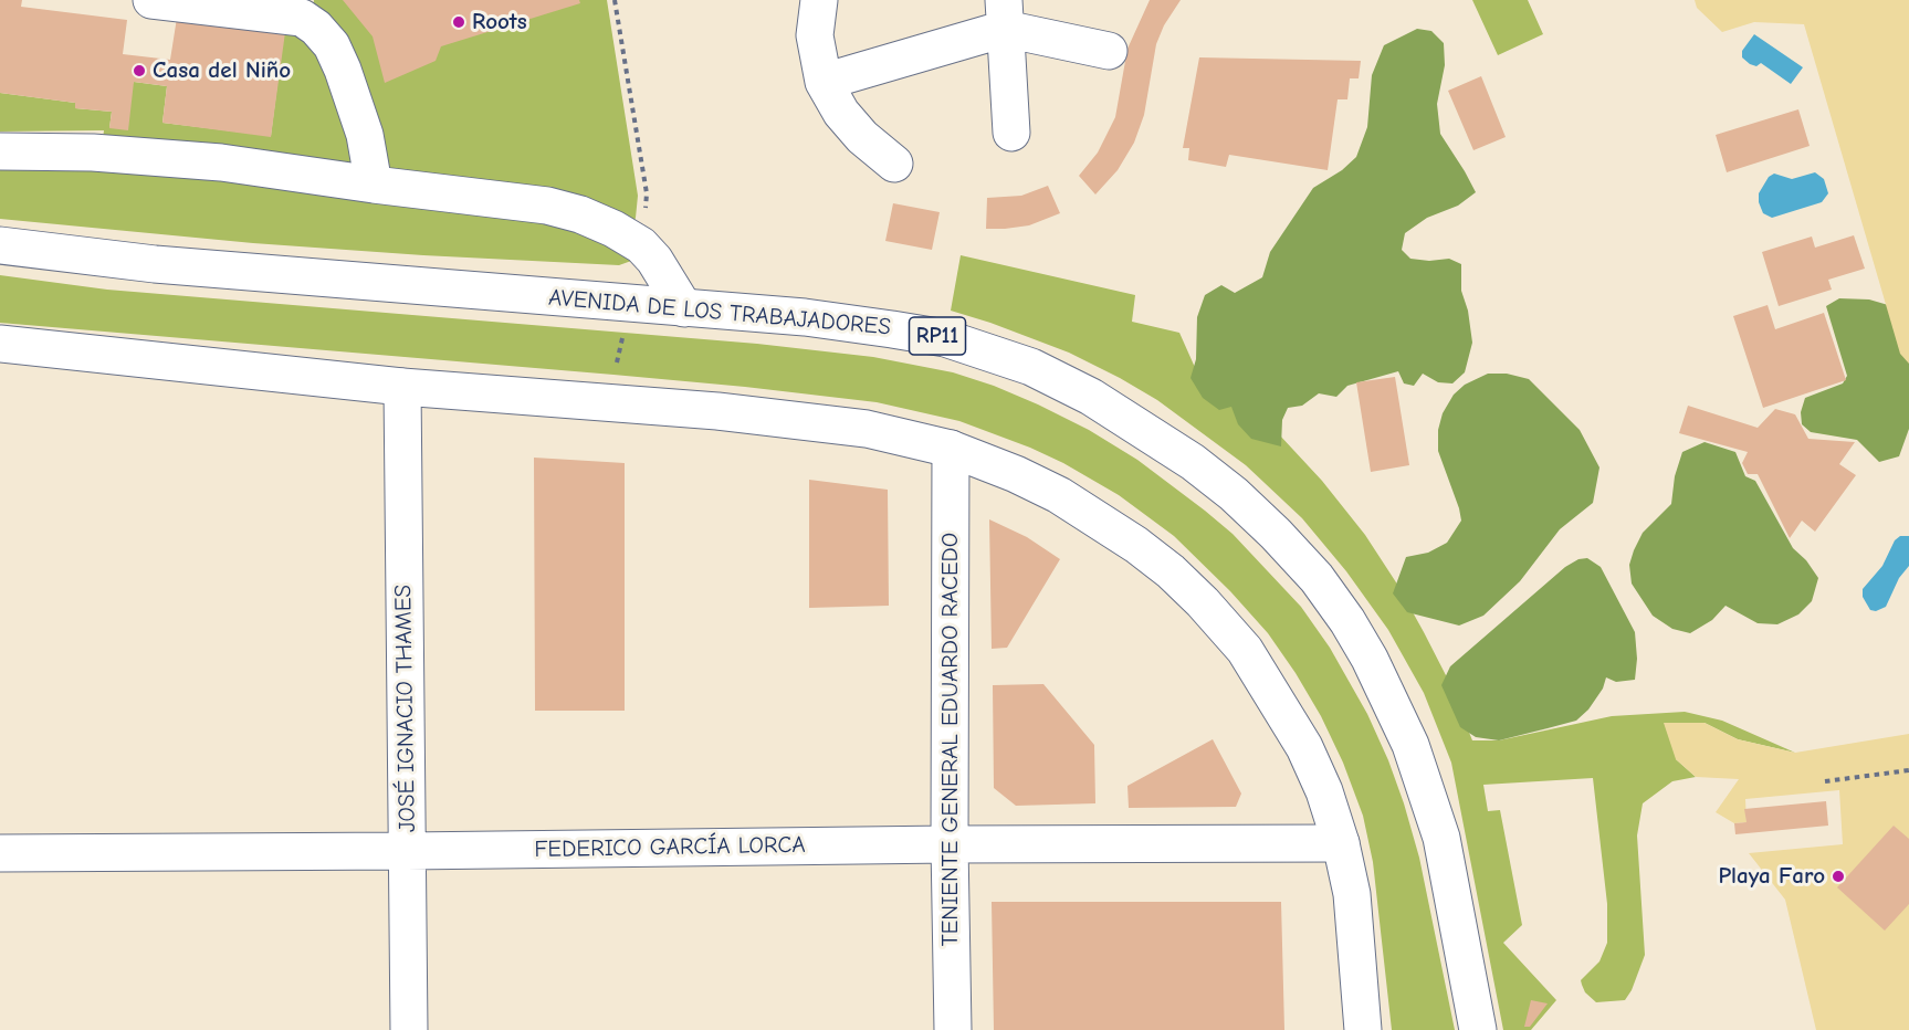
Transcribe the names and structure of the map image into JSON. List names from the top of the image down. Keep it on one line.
{"streets":{"main road":["AVENIDA DE LOS TRABAJADORES","RP11","JOSÉ IGNACIO THAMES","TENIENTE GENERAL EDUARDO RACEDO","FEDERICO GARCÍA LORCA"]},"crossings":[["JOSÉ IGNACIO THAMES","FEDERICO GARCÍA LORCA"],["TENIENTE GENERAL EDUARDO RACEDO","FEDERICO GARCÍA LORCA"]],"places":["Roots","Casa del Niño","Playa Faro"]}
